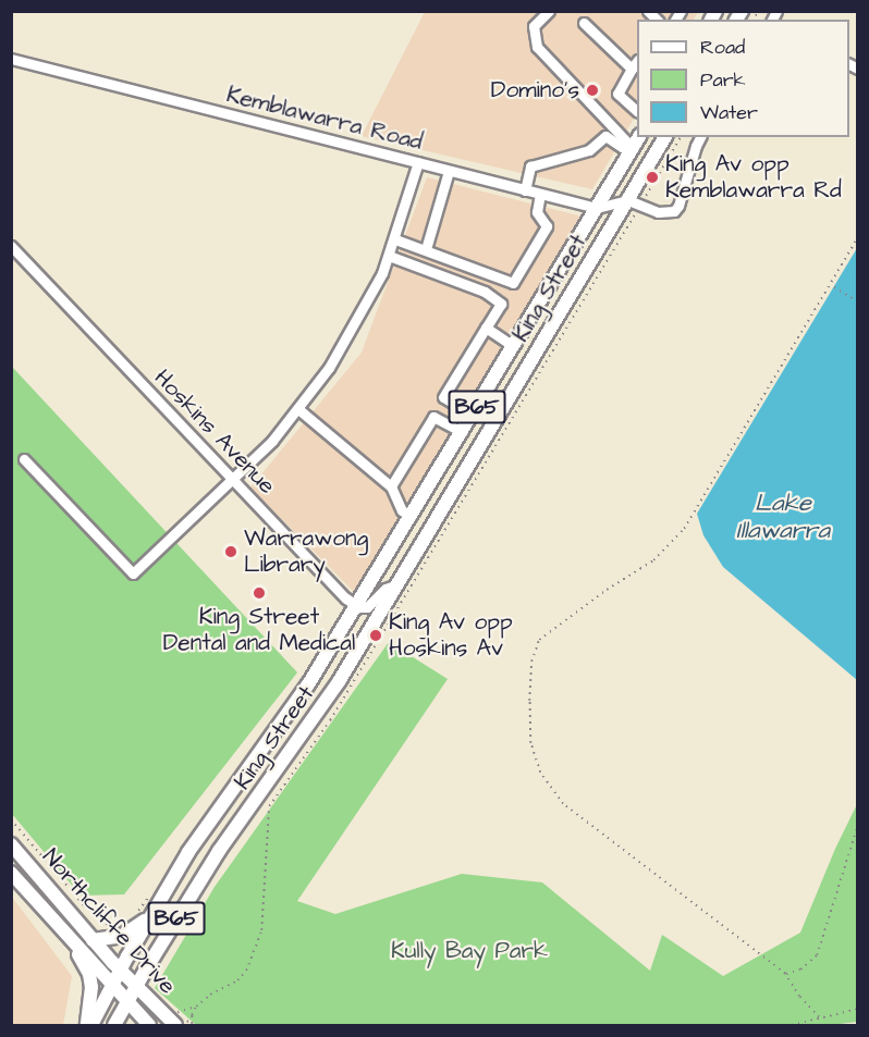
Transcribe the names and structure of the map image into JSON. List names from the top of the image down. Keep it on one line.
{"streets":{"main road":["King Street","B65","Northcliffe Drive"],"street":["Kemblawarra Road","Hoskins Avenue"]},"crossings":[["Kemblawarra Road","King Street"],["King Street","Hoskins Avenue"],["King Street","Northcliffe Drive"]],"water":["Lake Illawarra"],"parks":["Kully Bay Park"],"places":["Domino's","King Av opp Kemblawarra Rd","Warrawong Library","King Street Dental and Medical","King Av opp Hoskins Av"],"legend":["Road","Park","Water"]}
